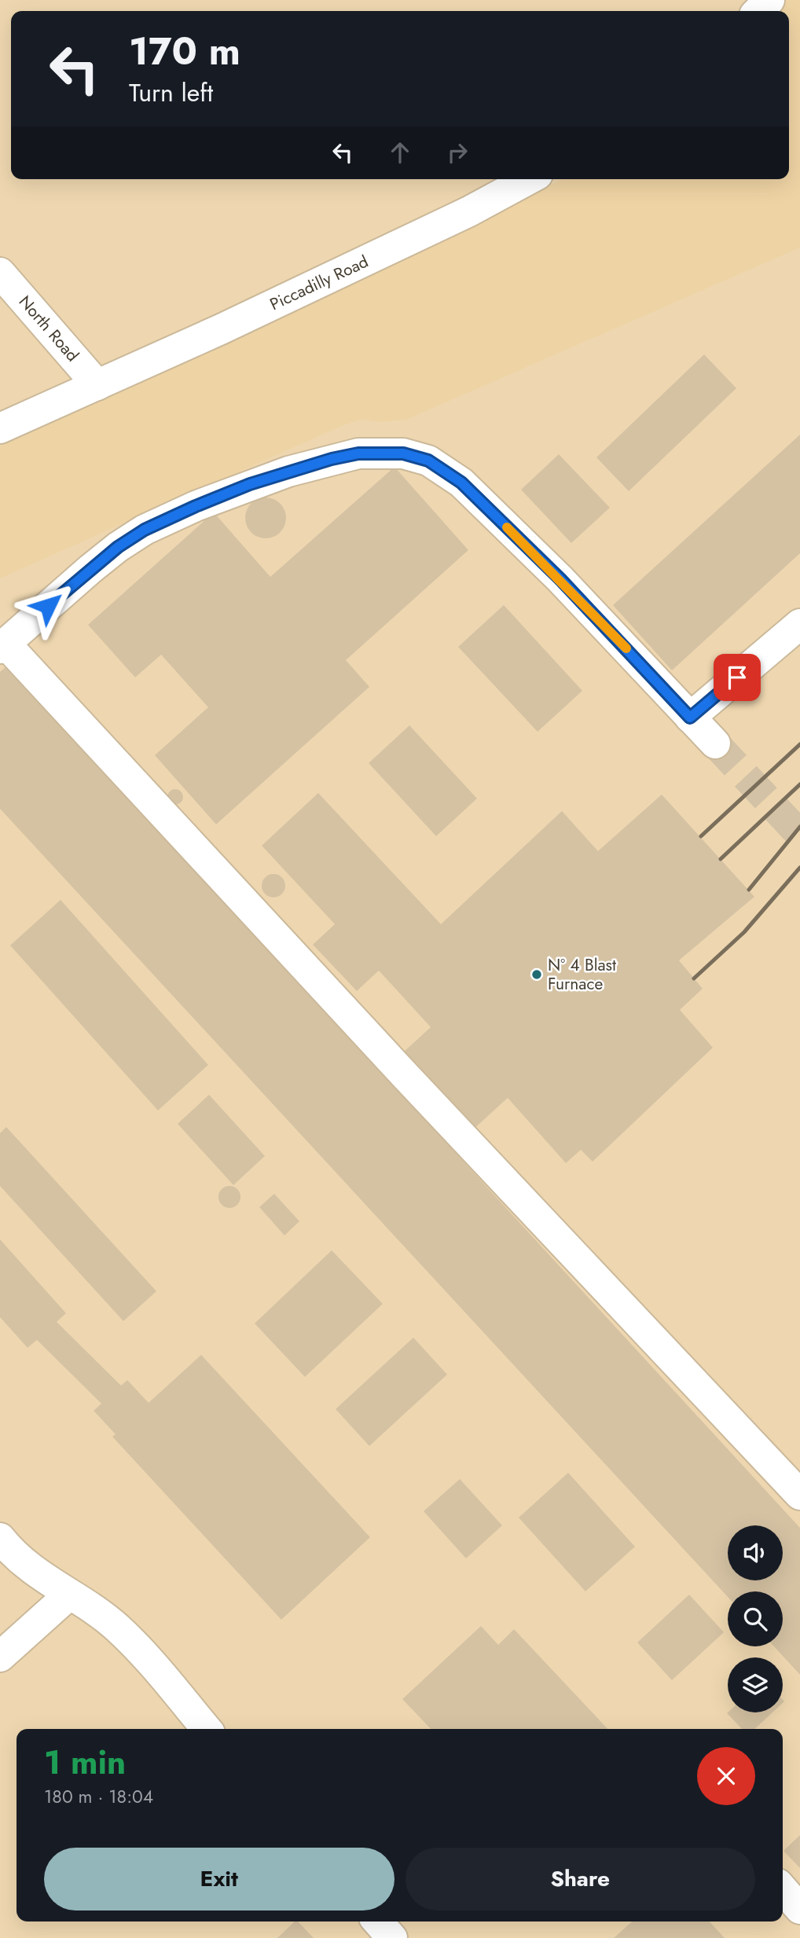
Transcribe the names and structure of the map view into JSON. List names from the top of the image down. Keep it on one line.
{"streets":{"lane":["Piccadilly Road","North Road"]},"crossings":[["Piccadilly Road","North Road"]],"places":["Nº 4 Blast Furnace"],"page":{"turn":["170 m","Turn left"],"heading":["1 min","180 m · 18:04"],"buttons":["Exit","Share"]}}
